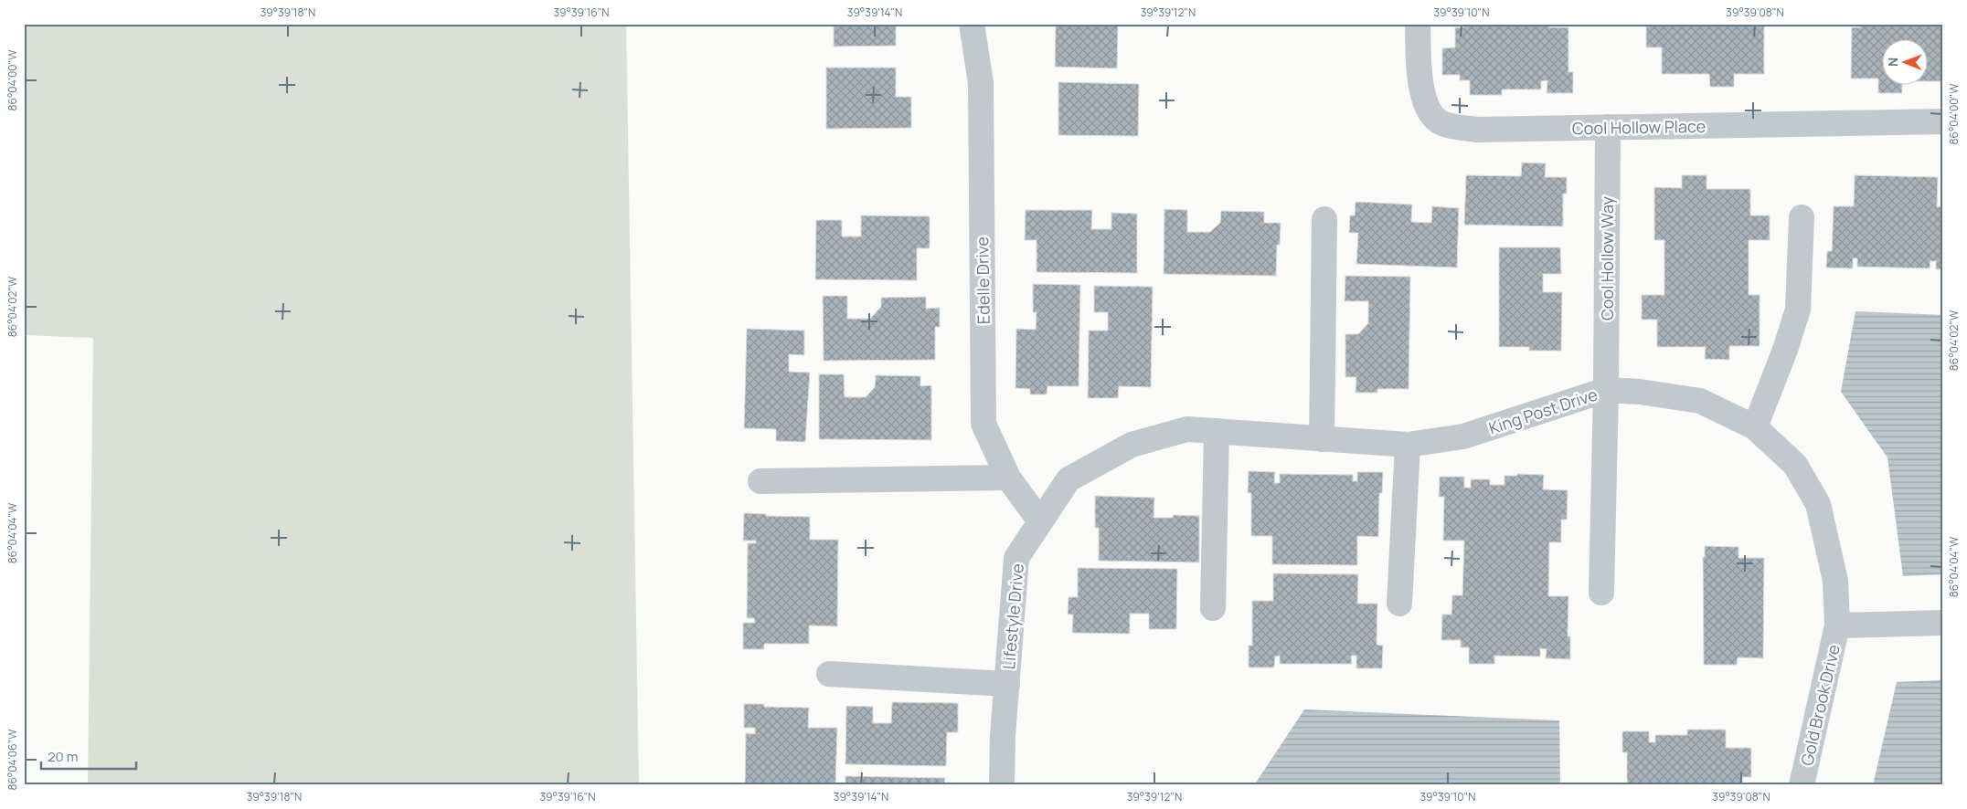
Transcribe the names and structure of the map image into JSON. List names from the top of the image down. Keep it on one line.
{"streets":{"street":["Cool Hollow Place","Cool Hollow Way","Edelle Drive","King Post Drive","Lifestyle Drive","Gold Brook Drive"]},"crossings":[["Cool Hollow Place","Cool Hollow Way"],["Cool Hollow Way","King Post Drive"],["Edelle Drive","Lifestyle Drive"],["King Post Drive","Lifestyle Drive"],["King Post Drive","Gold Brook Drive"]],"scale_bar":"20 m","north":"left","coordinates":["39°39'18\"N","39°39'16\"N","39°39'14\"N","39°39'12\"N","39°39'10\"N","39°39'08\"N","86°04'00\"W","86°04'02\"W","86°04'04\"W","86°04'06\"W"]}
